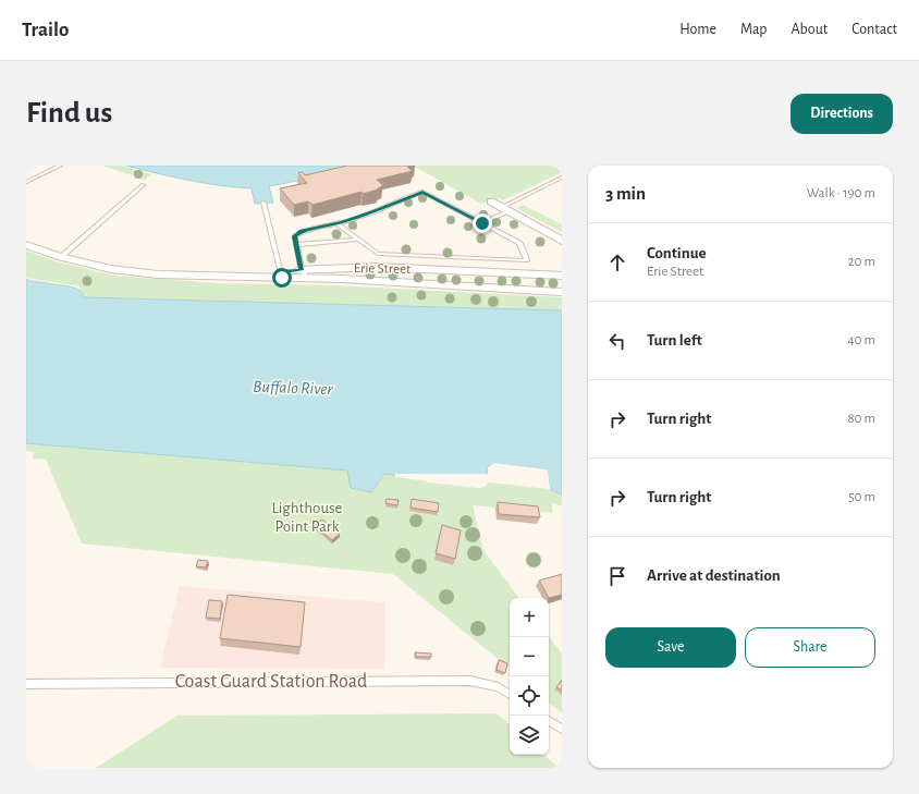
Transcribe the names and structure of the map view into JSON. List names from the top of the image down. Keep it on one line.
{"streets":{"street":["Erie Street"],"lane":["Coast Guard Station Road"]},"water":["Buffalo River"],"parks":["Lighthouse Point Park"],"page":{"header":"Trailo","nav":["Home","Map","About","Contact"],"buttons":["Directions",["Save","Share"]],"title":"Find us","heading":["3 min","Walk · 190 m"],"list":[["Continue","Erie Street","20 m"],["Turn left","40 m"],["Turn right","80 m"],["Turn right","50 m"],"Arrive at destination"],"map_buttons":["+","−"]}}
